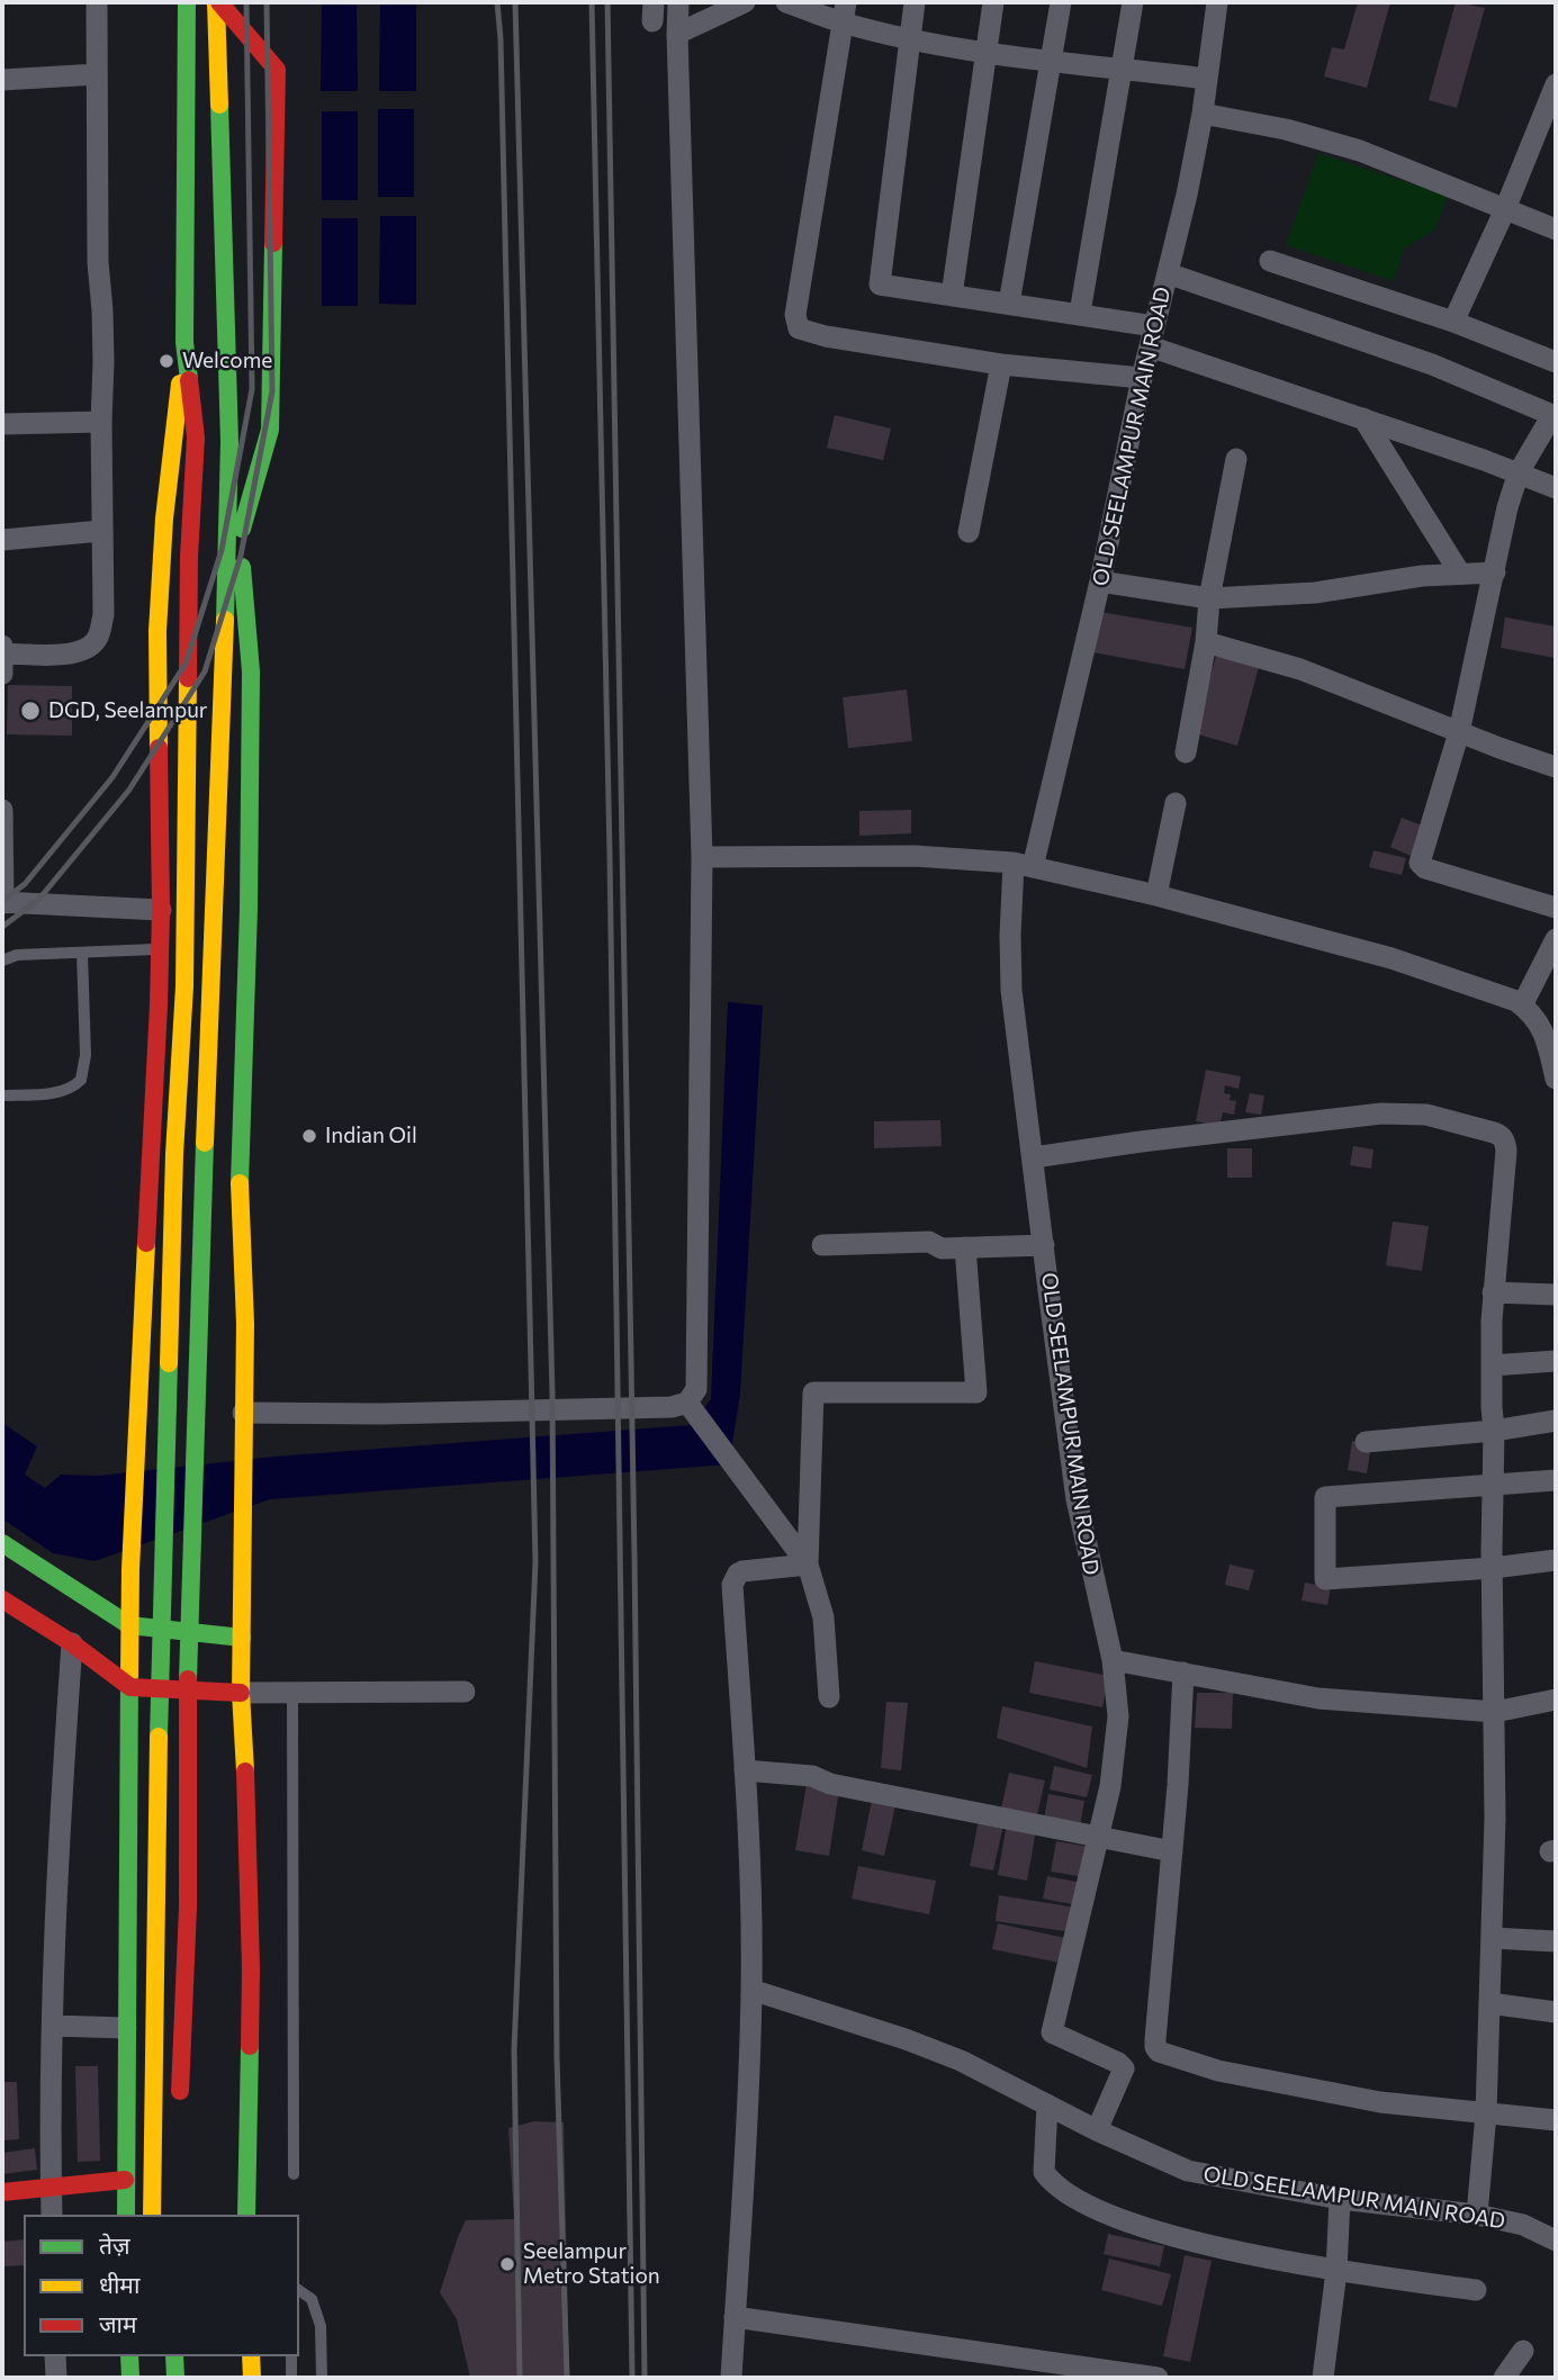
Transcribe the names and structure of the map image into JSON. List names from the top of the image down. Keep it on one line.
{"streets":{"street":["OLD SEELAMPUR MAIN ROAD"]},"places":["Welcome","DGD, Seelampur","Indian Oil","Seelampur Metro Station"],"legend":["तेज़","धीमा","जाम"]}
